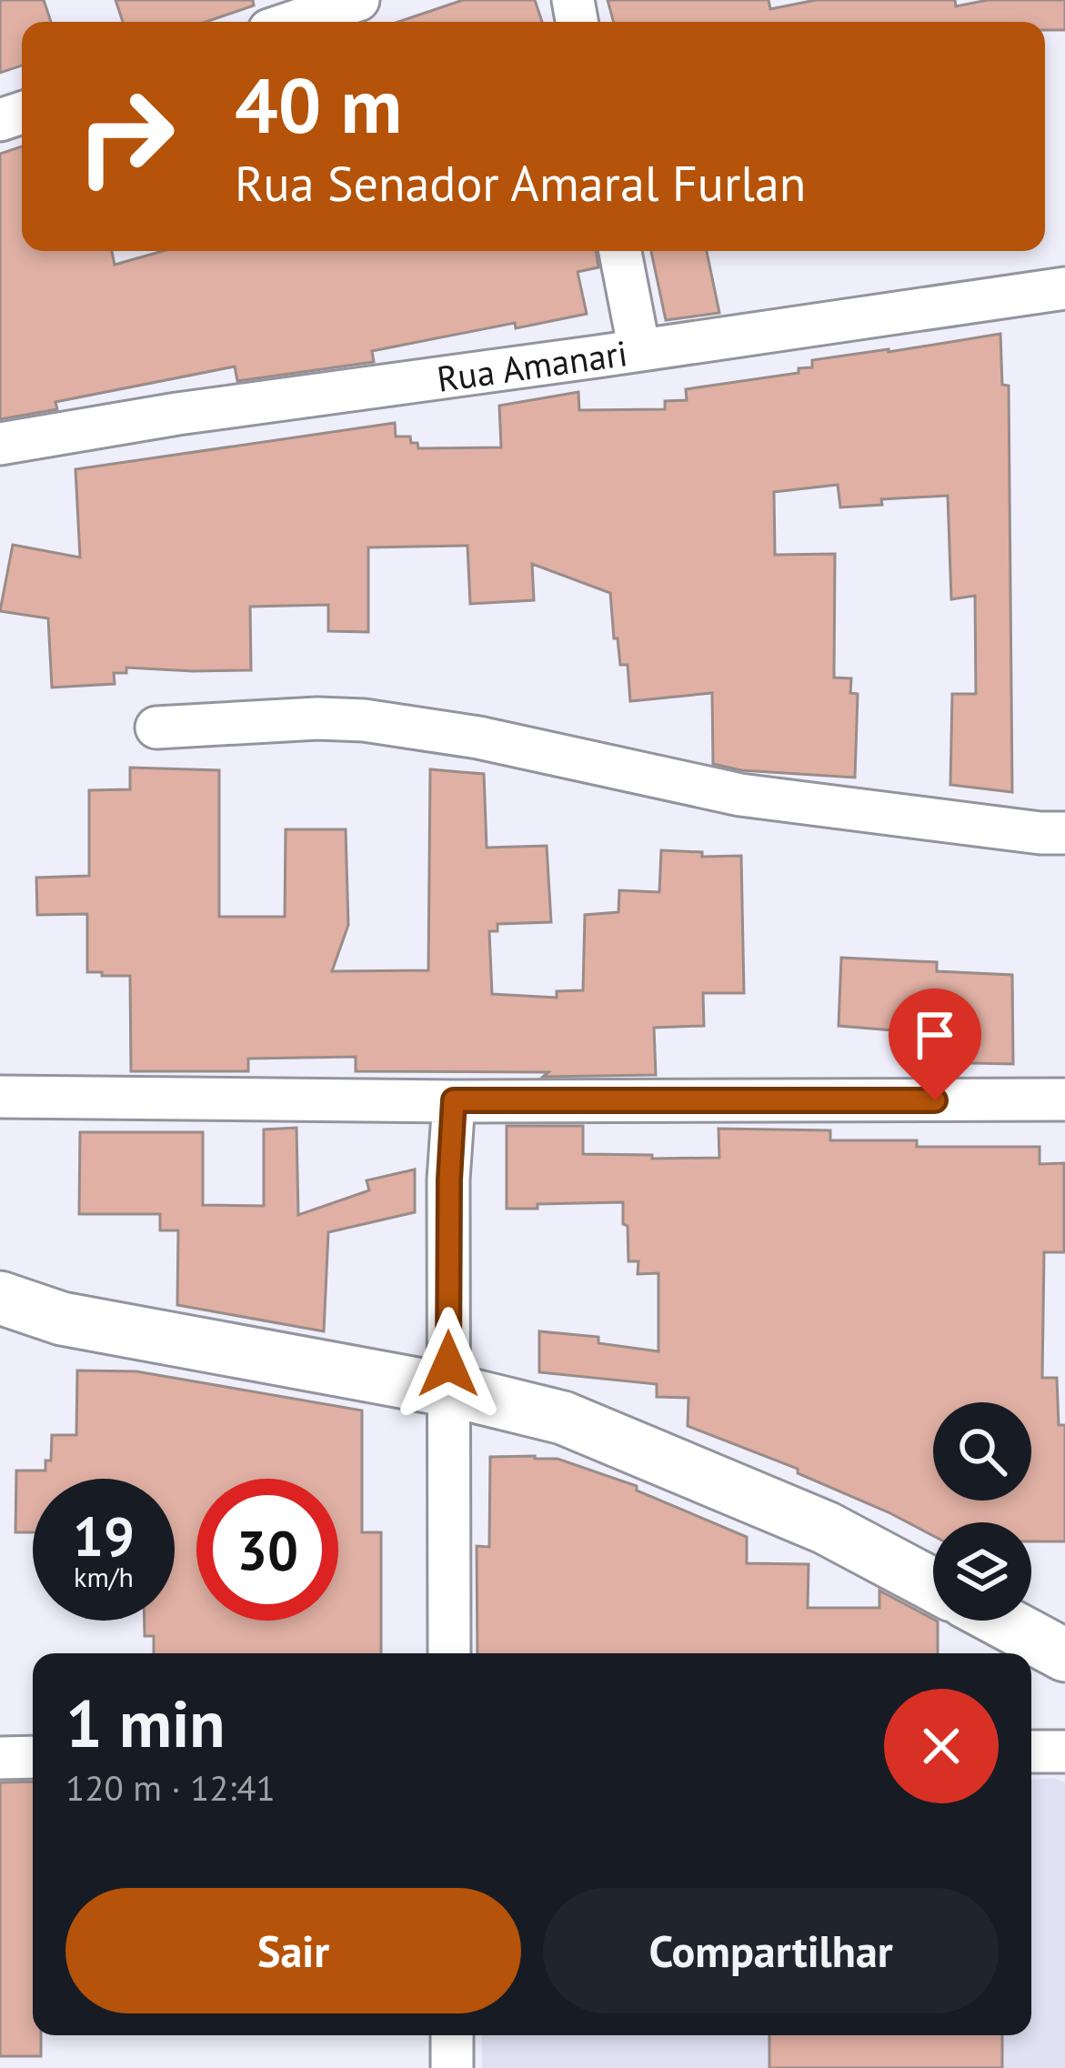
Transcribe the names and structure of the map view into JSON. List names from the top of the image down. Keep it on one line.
{"streets":{"street":["Rua Amanari"]},"page":{"turn":["40 m","Rua Senador Amaral Furlan"],"speed":"19 km/h","limit":"30","heading":["1 min","120 m · 12:41"],"buttons":["Sair","Compartilhar"]}}
